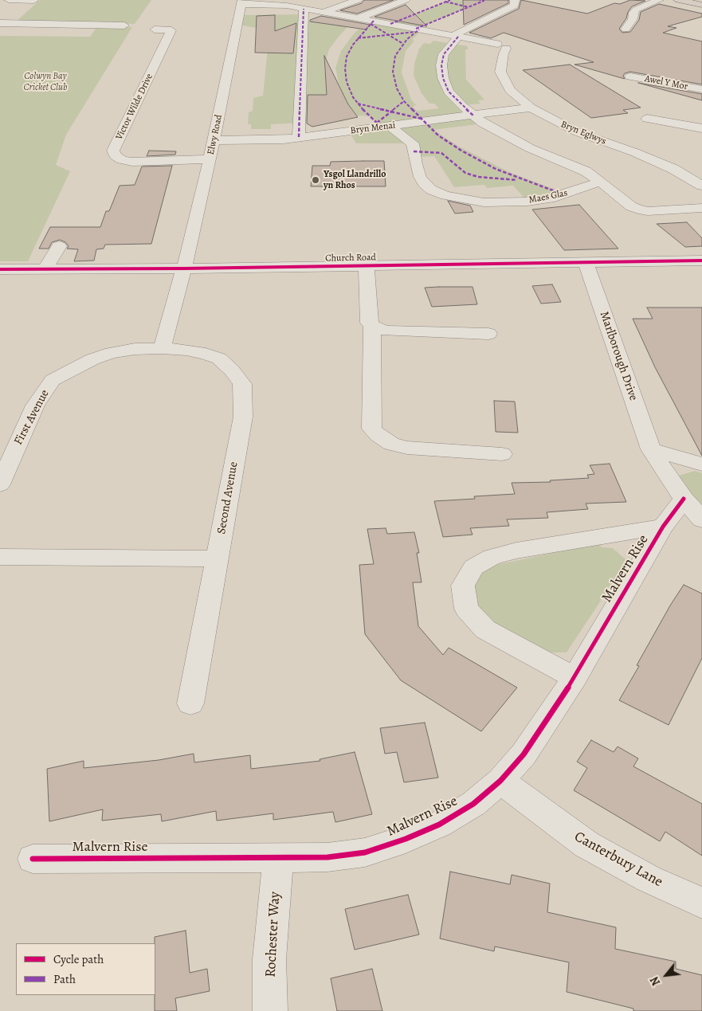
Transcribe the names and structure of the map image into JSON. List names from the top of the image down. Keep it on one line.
{"streets":{"street":["Awel Y Mor","Victor Wilde Drive","Bryn Menai","Bryn Eglwys","Elwy Road","Maes Glas","Church Road","Marlborough Drive","First Avenue","Second Avenue","Malvern Rise","Canterbury Lane","Rochester Way"]},"crossings":[["Victor Wilde Drive","Elwy Road"],["Bryn Menai","Bryn Eglwys"],["Bryn Menai","Elwy Road"],["Bryn Menai","Maes Glas"],["Bryn Eglwys","Elwy Road"],["Elwy Road","Church Road"],["Church Road","Marlborough Drive"],["Marlborough Drive","Malvern Rise"],["First Avenue","Second Avenue"],["Malvern Rise","Canterbury Lane"],["Malvern Rise","Rochester Way"]],"parks":["Colwyn Bay Cricket Club"],"places":["Ysgol Llandrillo yn Rhos"],"legend":["Cycle path","Path"],"north":"bottom left"}
